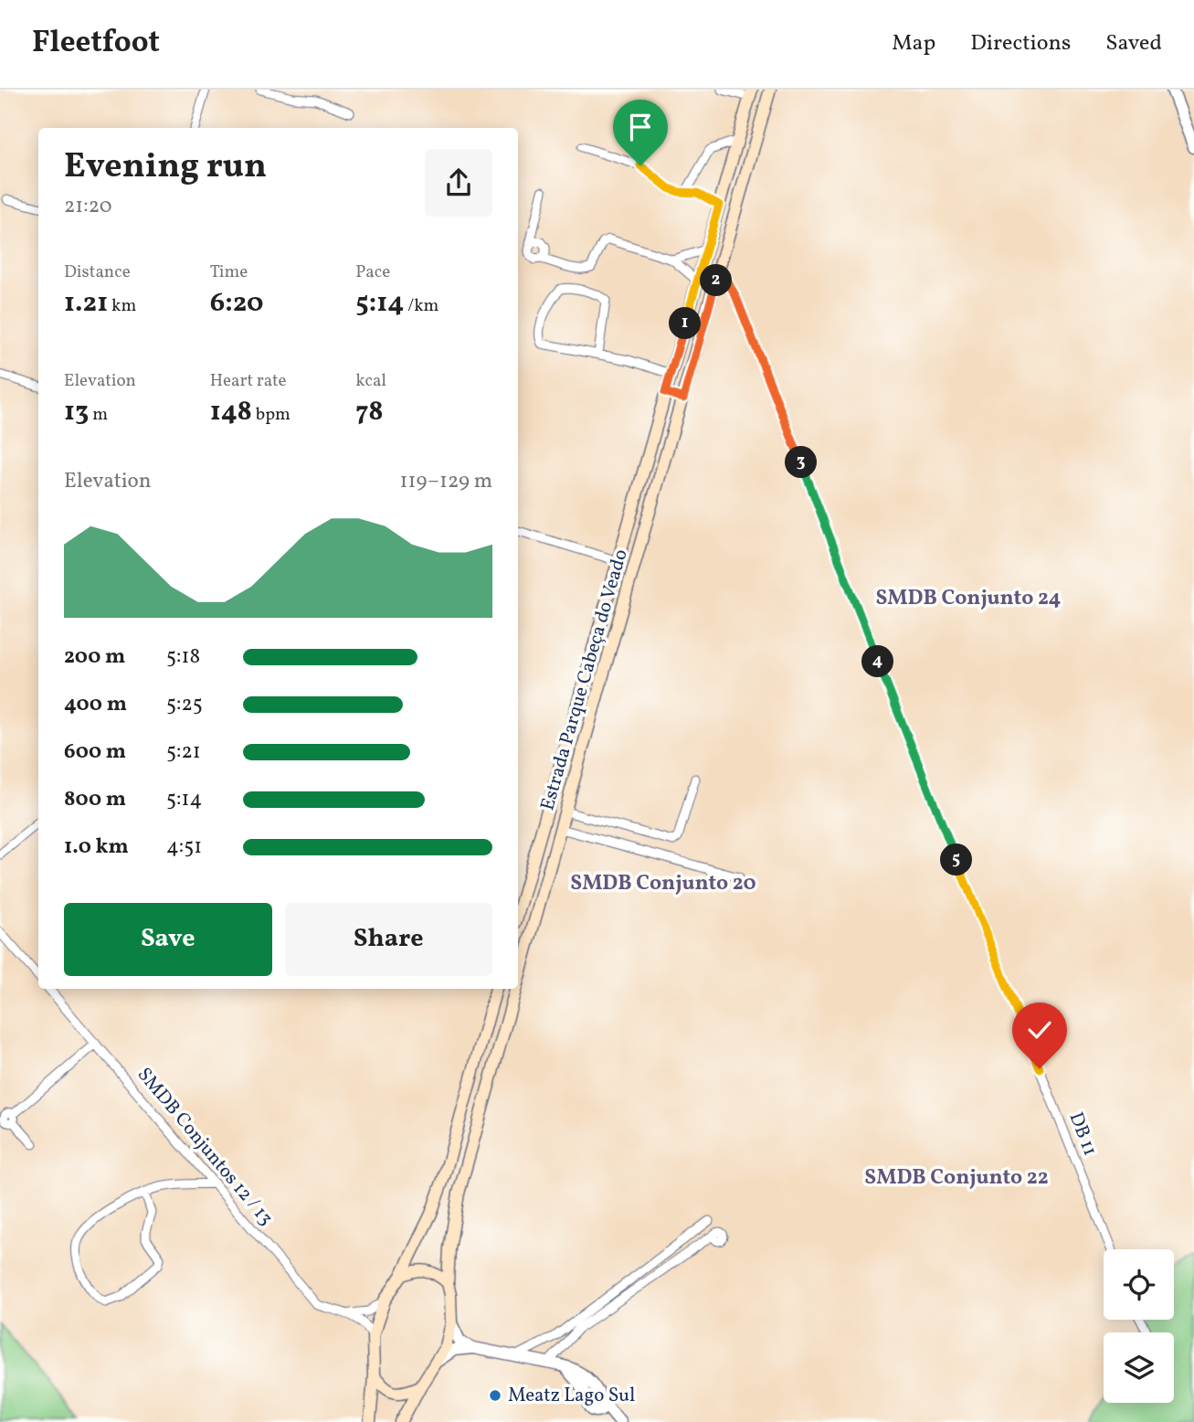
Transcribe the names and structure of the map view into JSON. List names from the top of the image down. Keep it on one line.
{"streets":{"main road":["Estrada Parque Cabeça do Veado"],"street":["DB 11","SMDB Conjuntos 12 / 13"]},"crossings":[["Estrada Parque Cabeça do Veado","DB 11"],["Estrada Parque Cabeça do Veado","SMDB Conjuntos 12 / 13"]],"districts":["SMDB Conjunto 24","SMDB Conjunto 20","SMDB Conjunto 22"],"places":["Meatz Lago Sul"],"page":{"header":"Fleetfoot","nav":["Map","Directions","Saved"],"heading":["Evening run","21:20"],"stats":[["Distance","1.21 km"],["Time","6:20"],["Pace","5:14 /km"],["Elevation","13 m"],["Heart rate","148 bpm"],["kcal","78"]],"pins":["2","1","3","4","5"],"chart":["Elevation","119–129 m"],"list":[{"name":"200 m","note":"5:18"},{"name":"400 m","note":"5:25"},{"name":"600 m","note":"5:21"},{"name":"800 m","note":"5:14"},{"name":"1.0 km","note":"4:51"}],"buttons":["Save","Share"]}}
